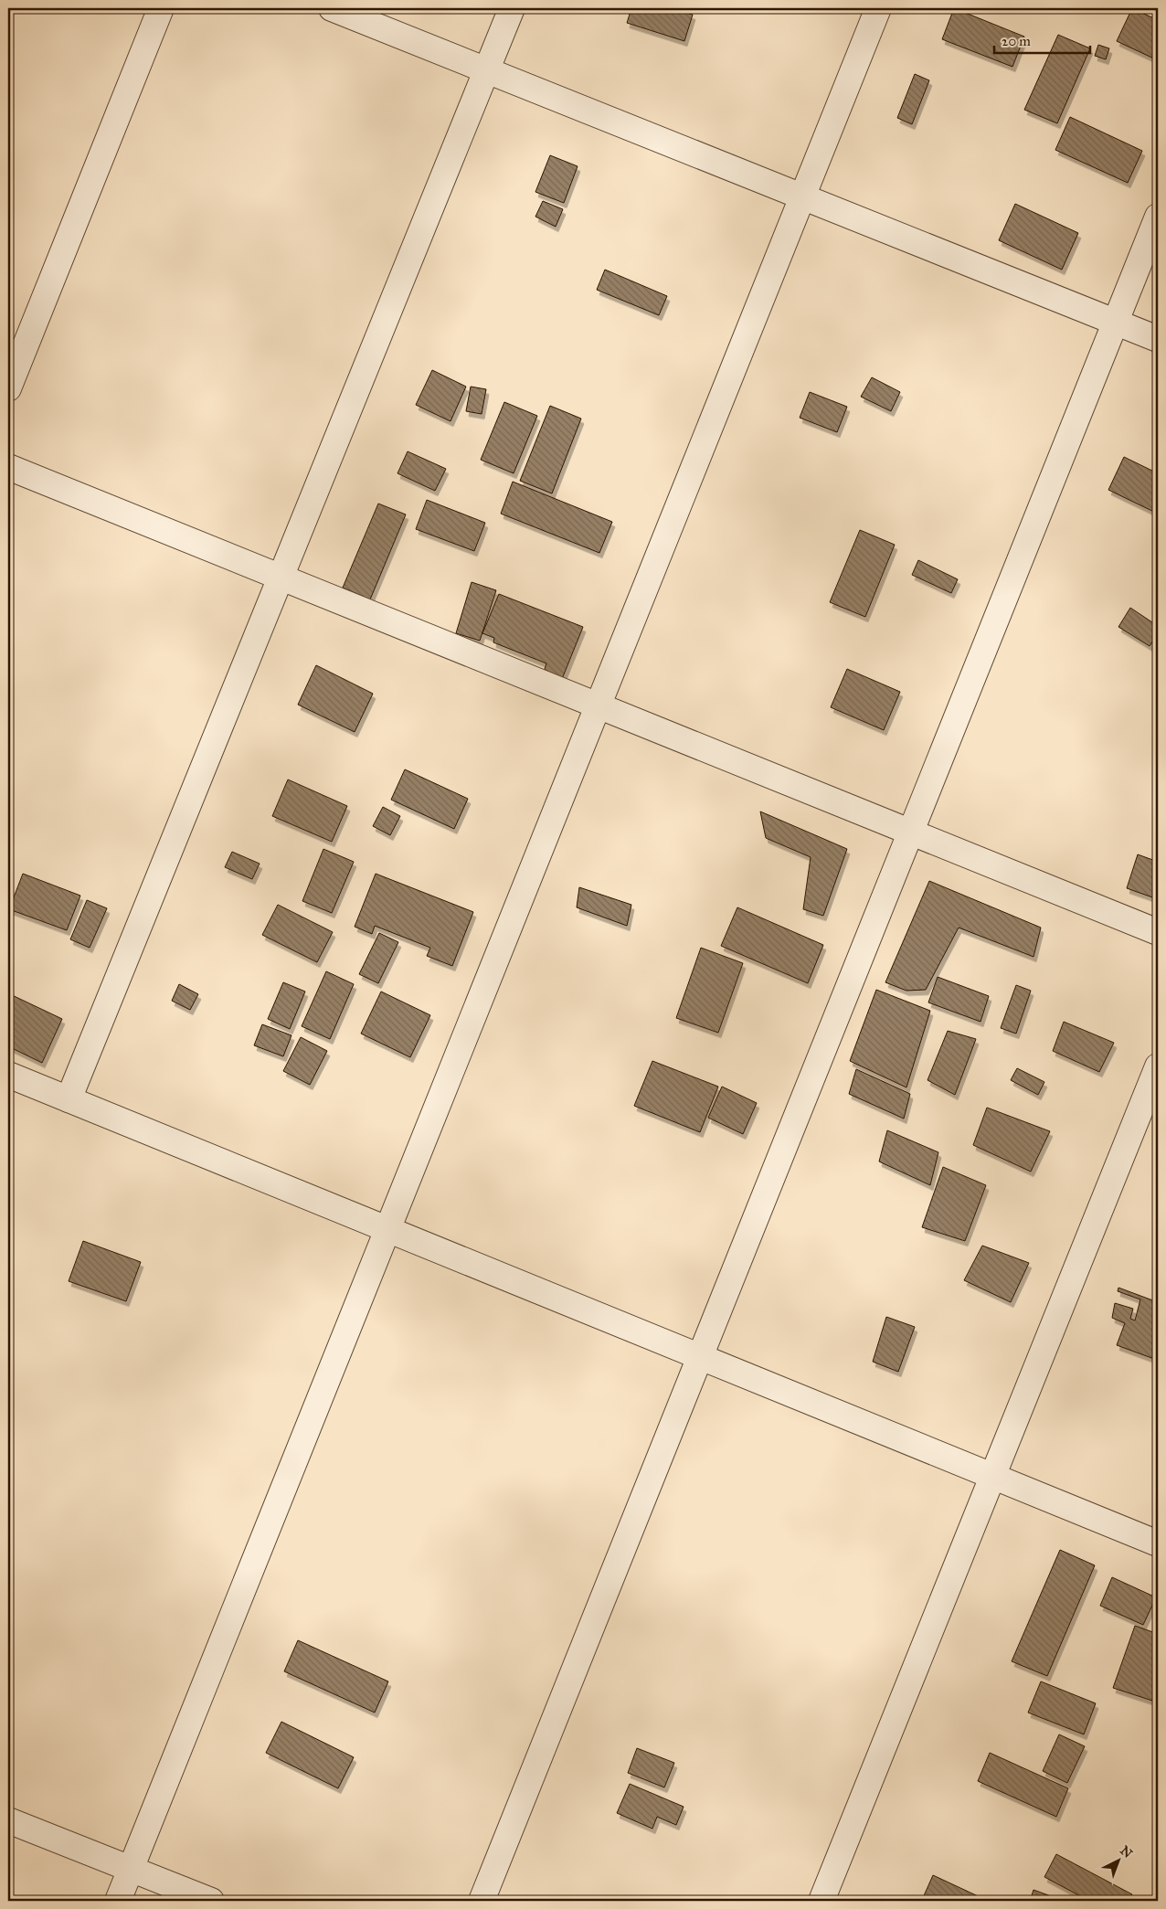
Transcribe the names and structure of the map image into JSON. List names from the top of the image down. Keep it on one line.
{"scale_bar":"20 m","north":"top right"}
